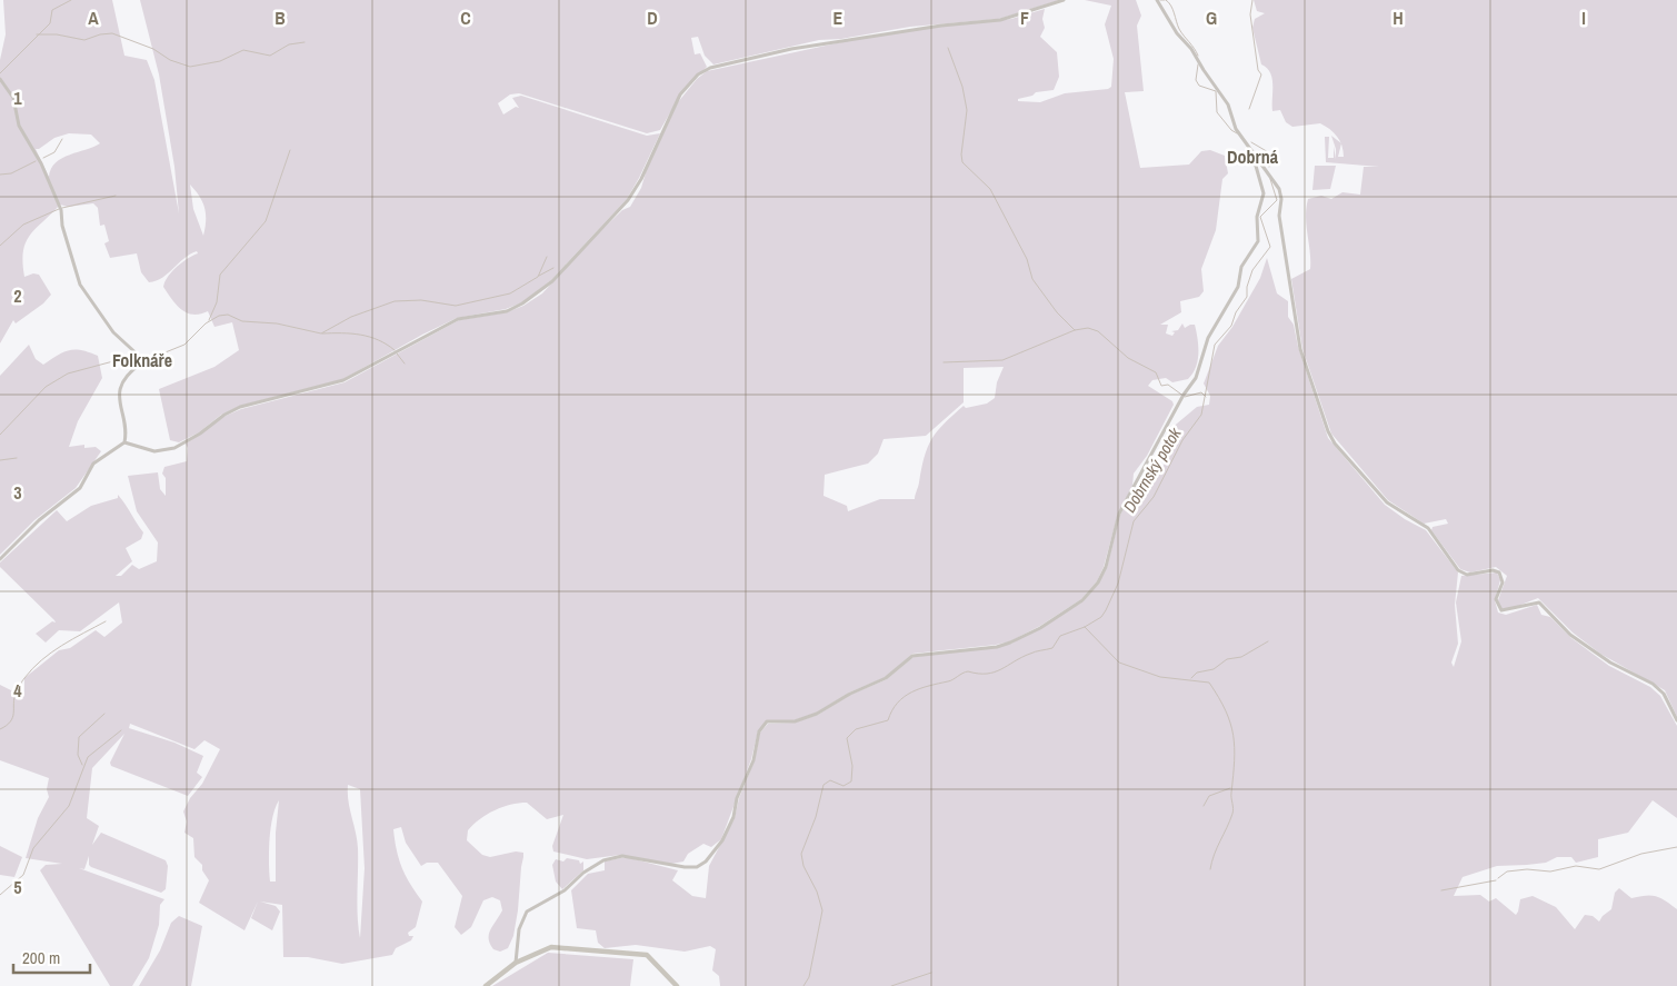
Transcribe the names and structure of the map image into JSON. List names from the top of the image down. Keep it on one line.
{"districts":["Dobrná","Folknáře"],"water":["Dobrnský potok"],"scale_bar":"200 m","grid":{"columns":["A","B","C","D","E","F","G","H","I"],"rows":["1","2","3","4","5"]}}
